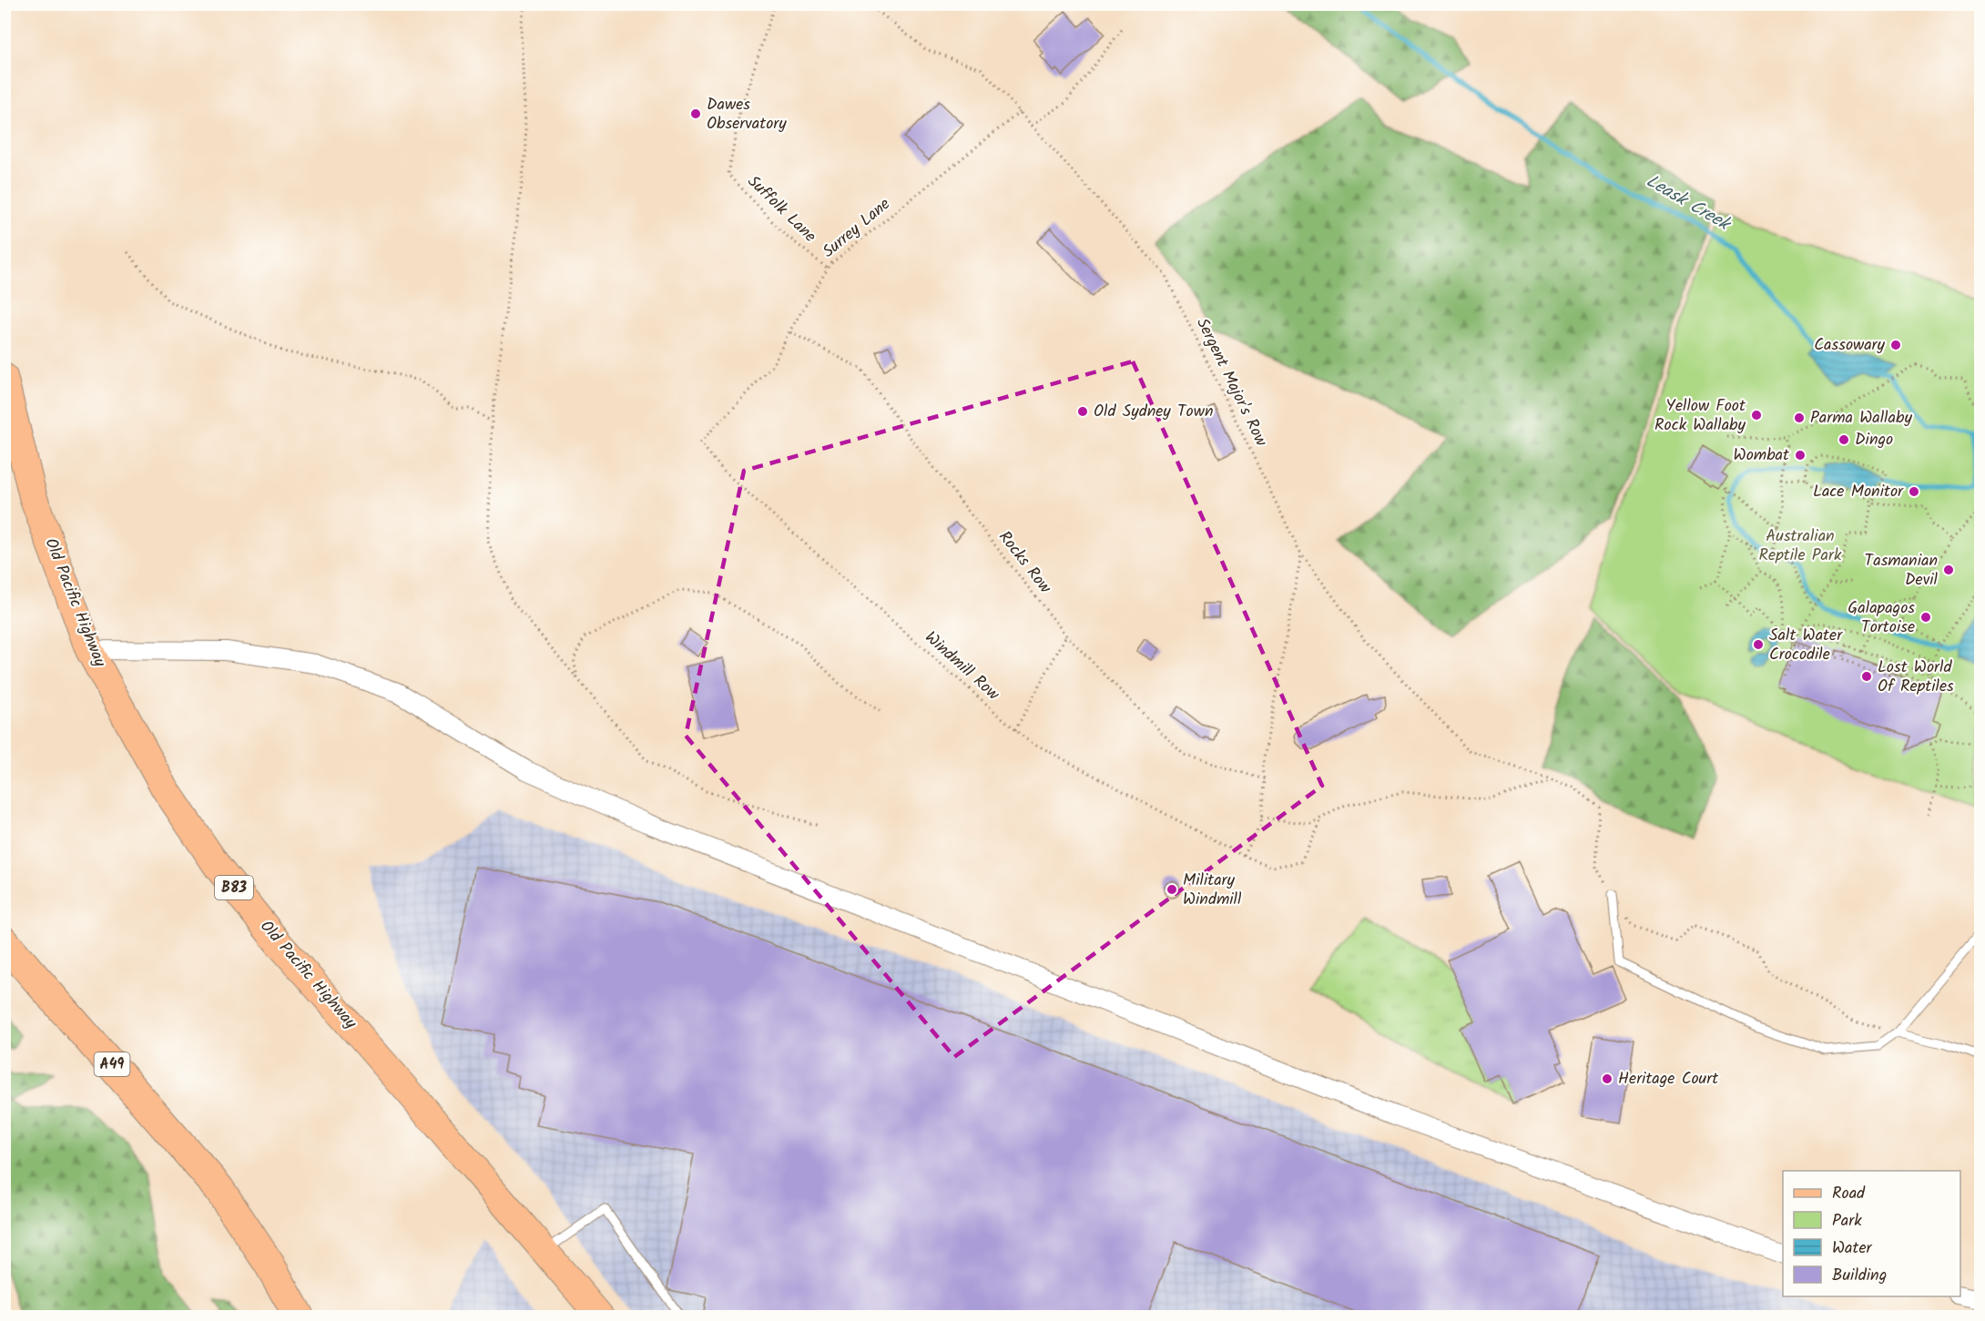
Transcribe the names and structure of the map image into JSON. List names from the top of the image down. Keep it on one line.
{"streets":{"highway":["A49"],"main road":["Old Pacific Highway","B83"],"path":["Suffolk Lane","Surrey Lane","Sergent Major's Row","Rocks Row","Windmill Row"]},"crossings":[["Suffolk Lane","Surrey Lane"],["Surrey Lane","Sergent Major's Row"],["Surrey Lane","Rocks Row"],["Surrey Lane","Windmill Row"]],"water":["Leask Creek"],"parks":["Australian Reptile Park"],"places":["Dawes Observatory","Cassowary","Old Sydney Town","Yellow Foot Rock Wallaby","Parma Wallaby","Dingo","Wombat","Lace Monitor","Tasmanian Devil","Galapagos Tortoise","Salt Water Crocodile","Lost World Of Reptiles","Military Windmill","Heritage Court"],"legend":["Road","Park","Water","Building"]}
